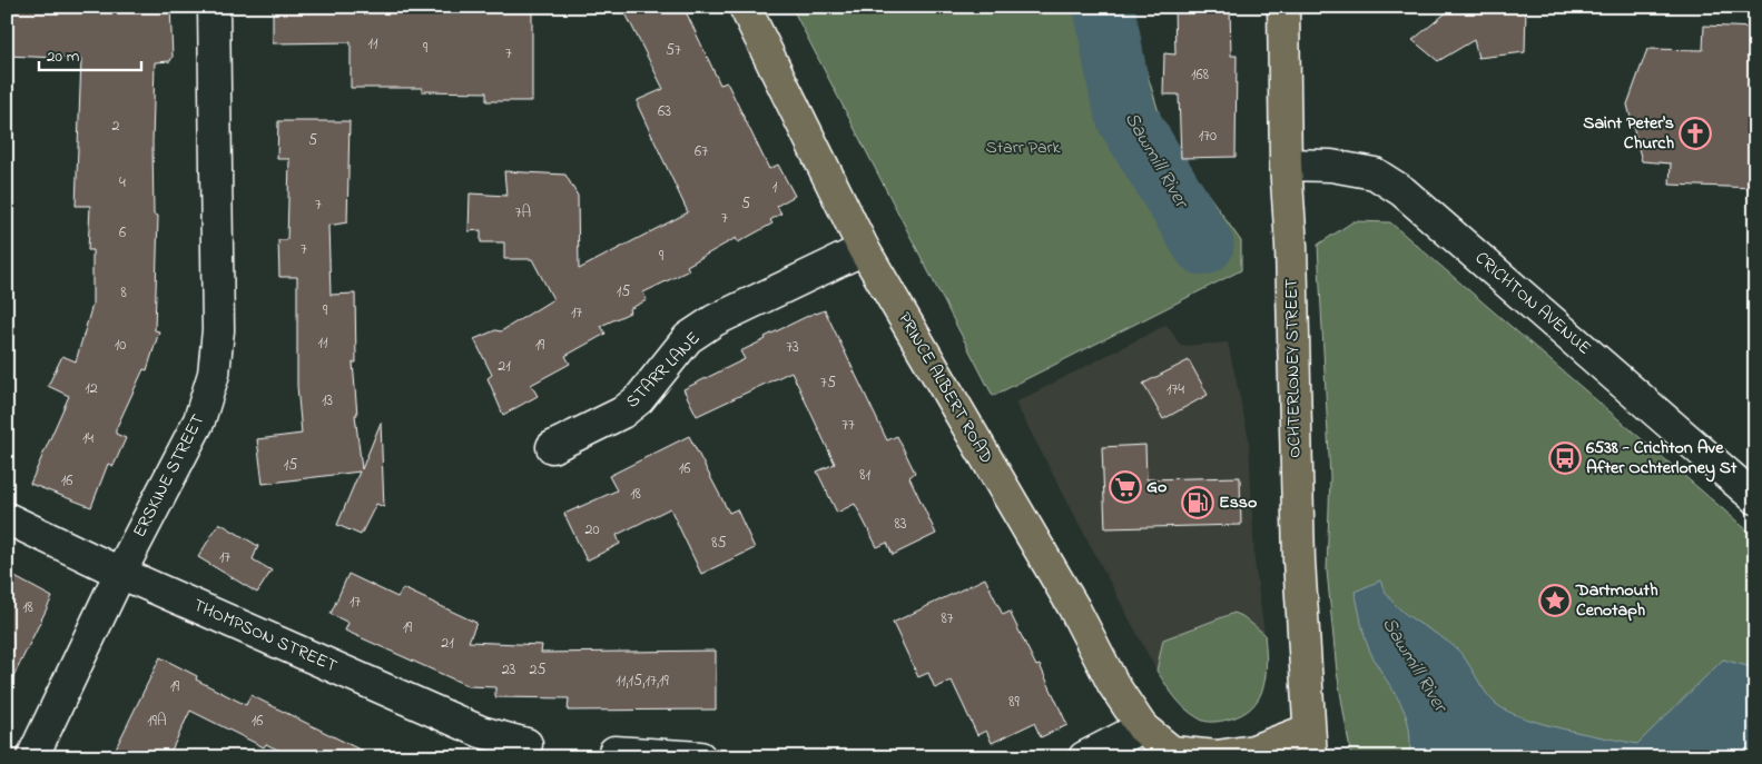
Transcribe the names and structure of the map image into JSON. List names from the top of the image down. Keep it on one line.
{"streets":{"main road":["OCHTERLONEY STREET","PRINCE ALBERT ROAD"],"street":["CRICHTON AVENUE","STARR LANE","ERSKINE STREET","THOMPSON STREET"]},"crossings":[["CRICHTON AVENUE","OCHTERLONEY STREET"],["OCHTERLONEY STREET","PRINCE ALBERT ROAD"],["STARR LANE","PRINCE ALBERT ROAD"],["ERSKINE STREET","THOMPSON STREET"]],"water":["Sawmill River"],"parks":["Starr Park"],"places":{"church":["Saint Peter's Church"],"bus stop":["6538 - Crichton Ave After Ochterloney St"],"supermarket":["Go"],"fuel station":["Esso"],"place":["Dartmouth Cenotaph"]},"house_numbers":["11","9","57","7","168","63","2","170","5","67","4","1","5","7","7A","7","6","7","9","15","8","9","17","11","10","19","73","21","75","12","174","13","77","14","15","16","81","16","18","83","20","85","17","17","18","87","19","21","23","25","11,15,17,19","19","89","19A","16"],"scale_bar":"20 m"}
